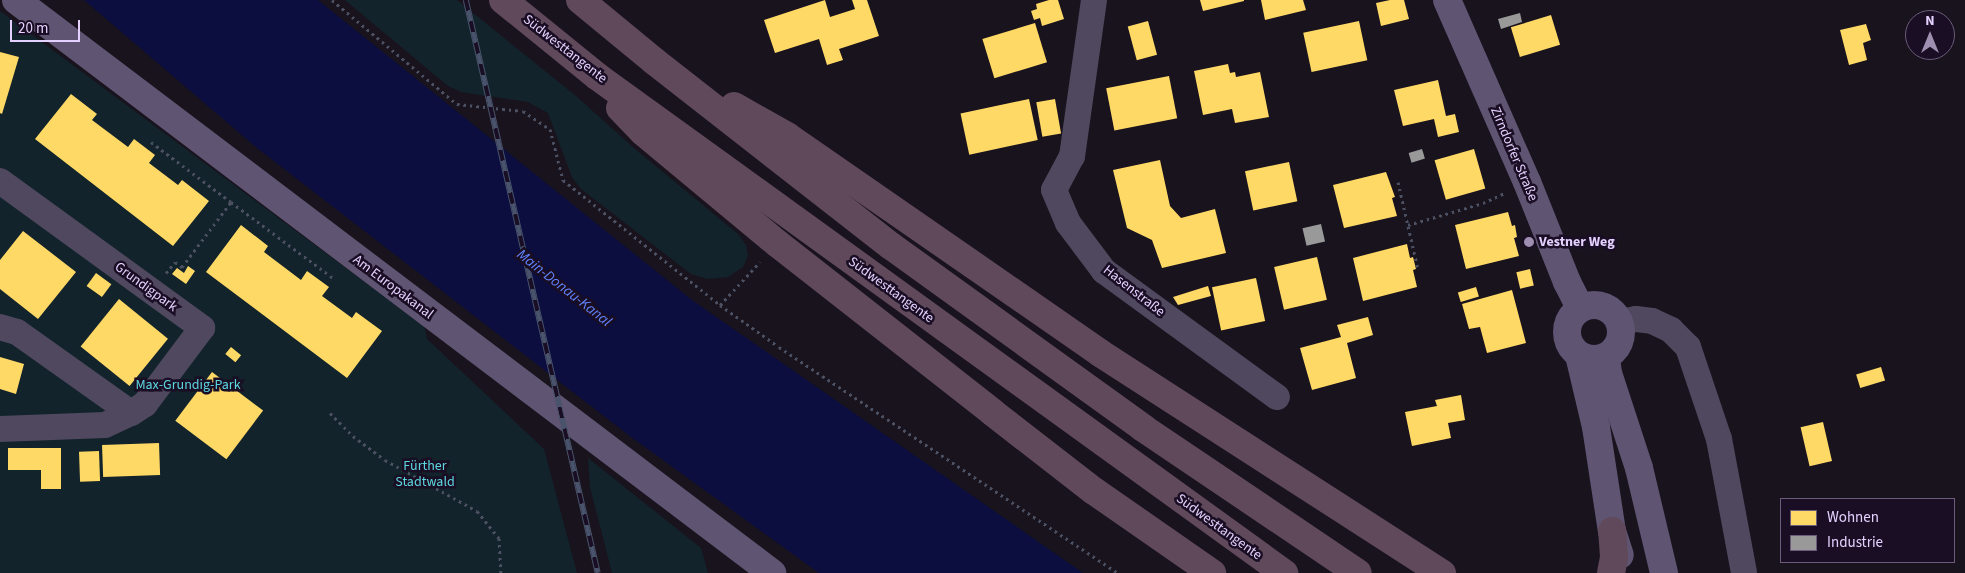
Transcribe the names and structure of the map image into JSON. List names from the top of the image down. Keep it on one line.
{"streets":{"highway":["Südwesttangente"],"main road":["Zirndorfer Straße","Am Europakanal"],"street":["Grundigpark","Hasenstraße"]},"water":["Main-Donau-Kanal"],"parks":["Max-Grundig-Park","Fürther Stadtwald"],"places":["Vestner Weg"],"legend":["Wohnen","Industrie"],"scale_bar":"20 m","north":"top"}
